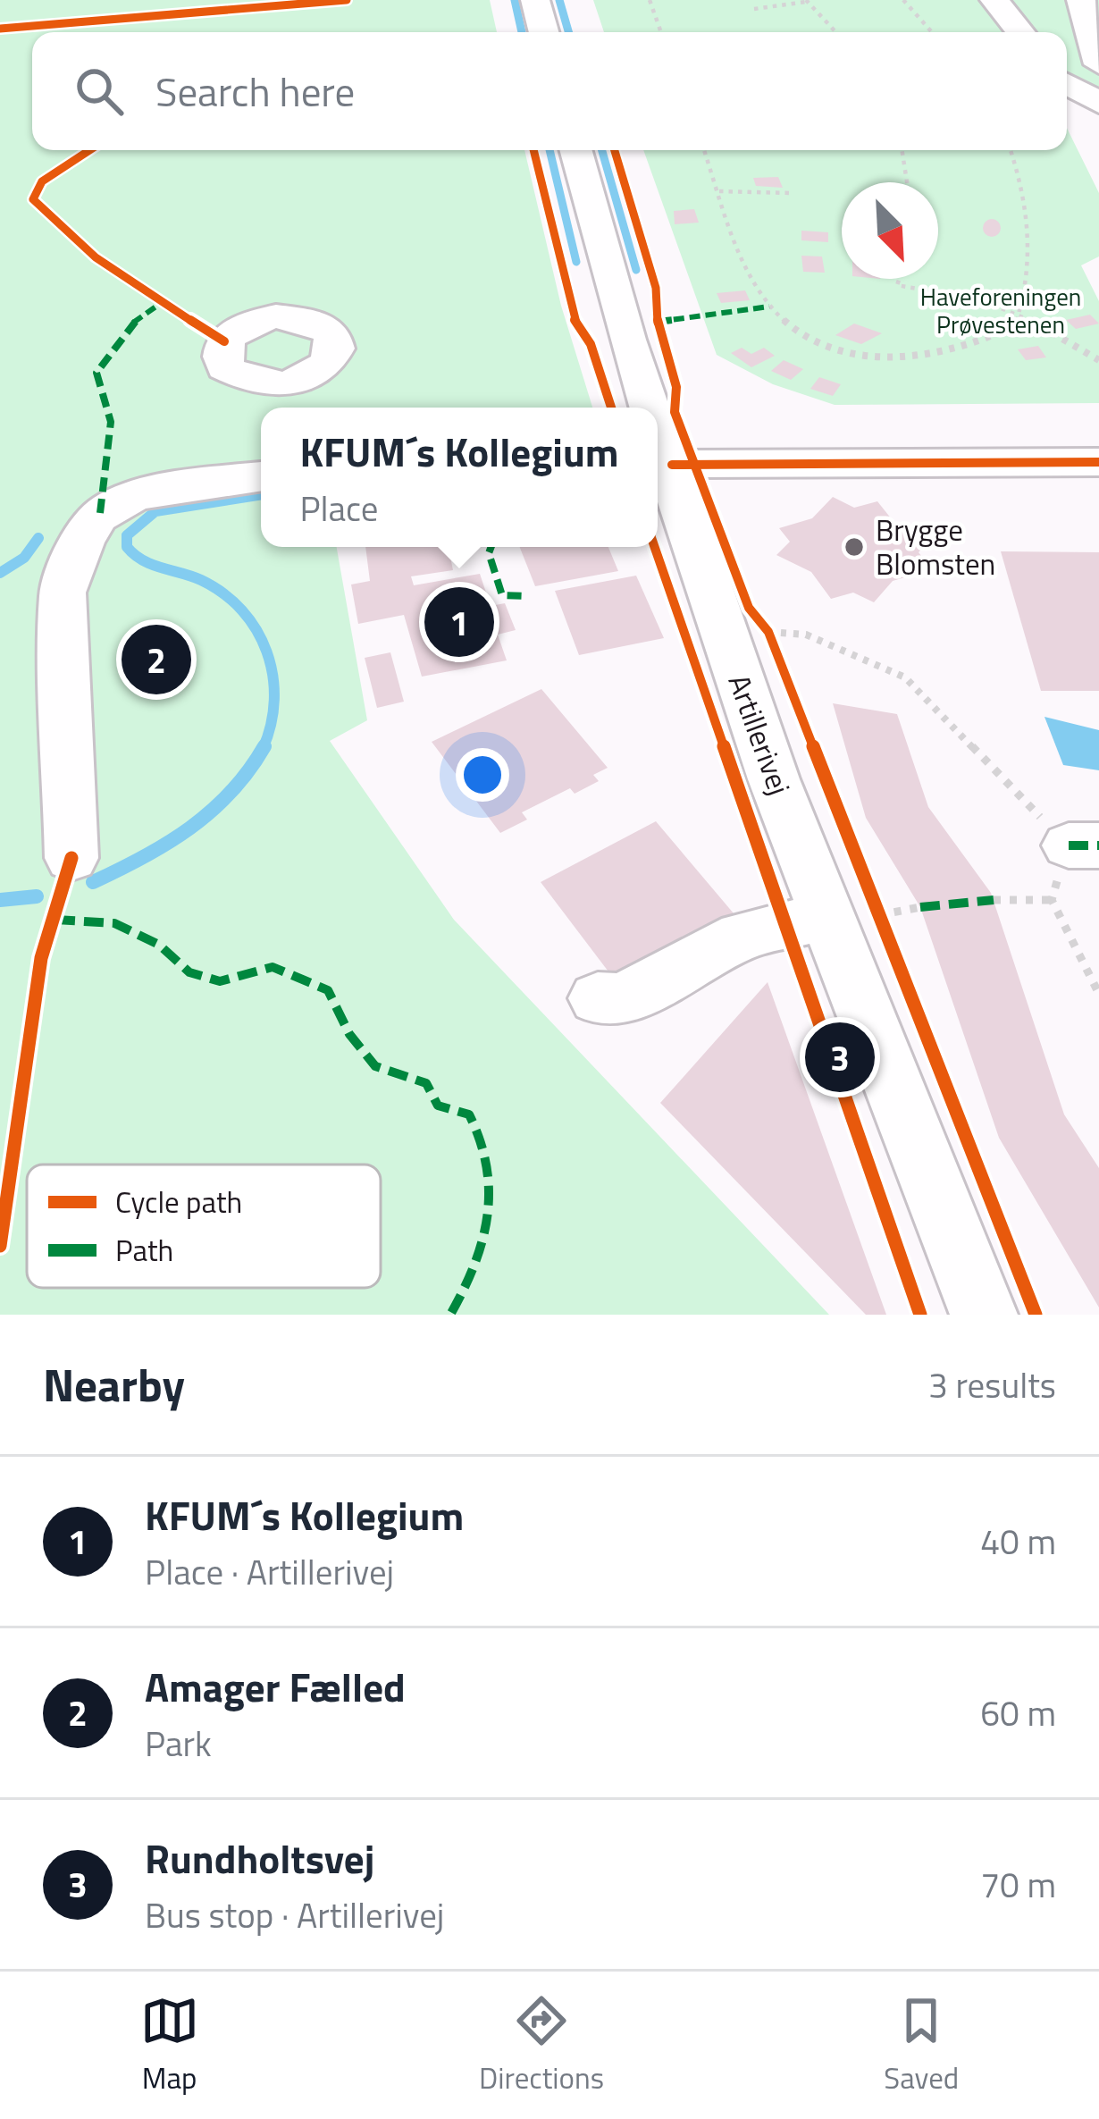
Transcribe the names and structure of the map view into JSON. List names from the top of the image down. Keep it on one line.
{"streets":{"street":["Artillerivej"]},"parks":["Haveforeningen Prøvestenen"],"places":["Brygge Blomsten"],"legend":["Cycle path","Path"],"north":"bottom right","page":{"search":"Search here","popup":["KFUM´s Kollegium","Place"],"pins":["1","2","3"],"heading":["Nearby","3 results"],"list":[{"mark":"1","name":"KFUM´s Kollegium","note":"Place · Artillerivej","value":"40 m"},{"mark":"2","name":"Amager Fælled","note":"Park","value":"60 m"},{"mark":"3","name":"Rundholtsvej","note":"Bus stop · Artillerivej","value":"70 m"}],"nav":["Map","Directions","Saved"]}}
